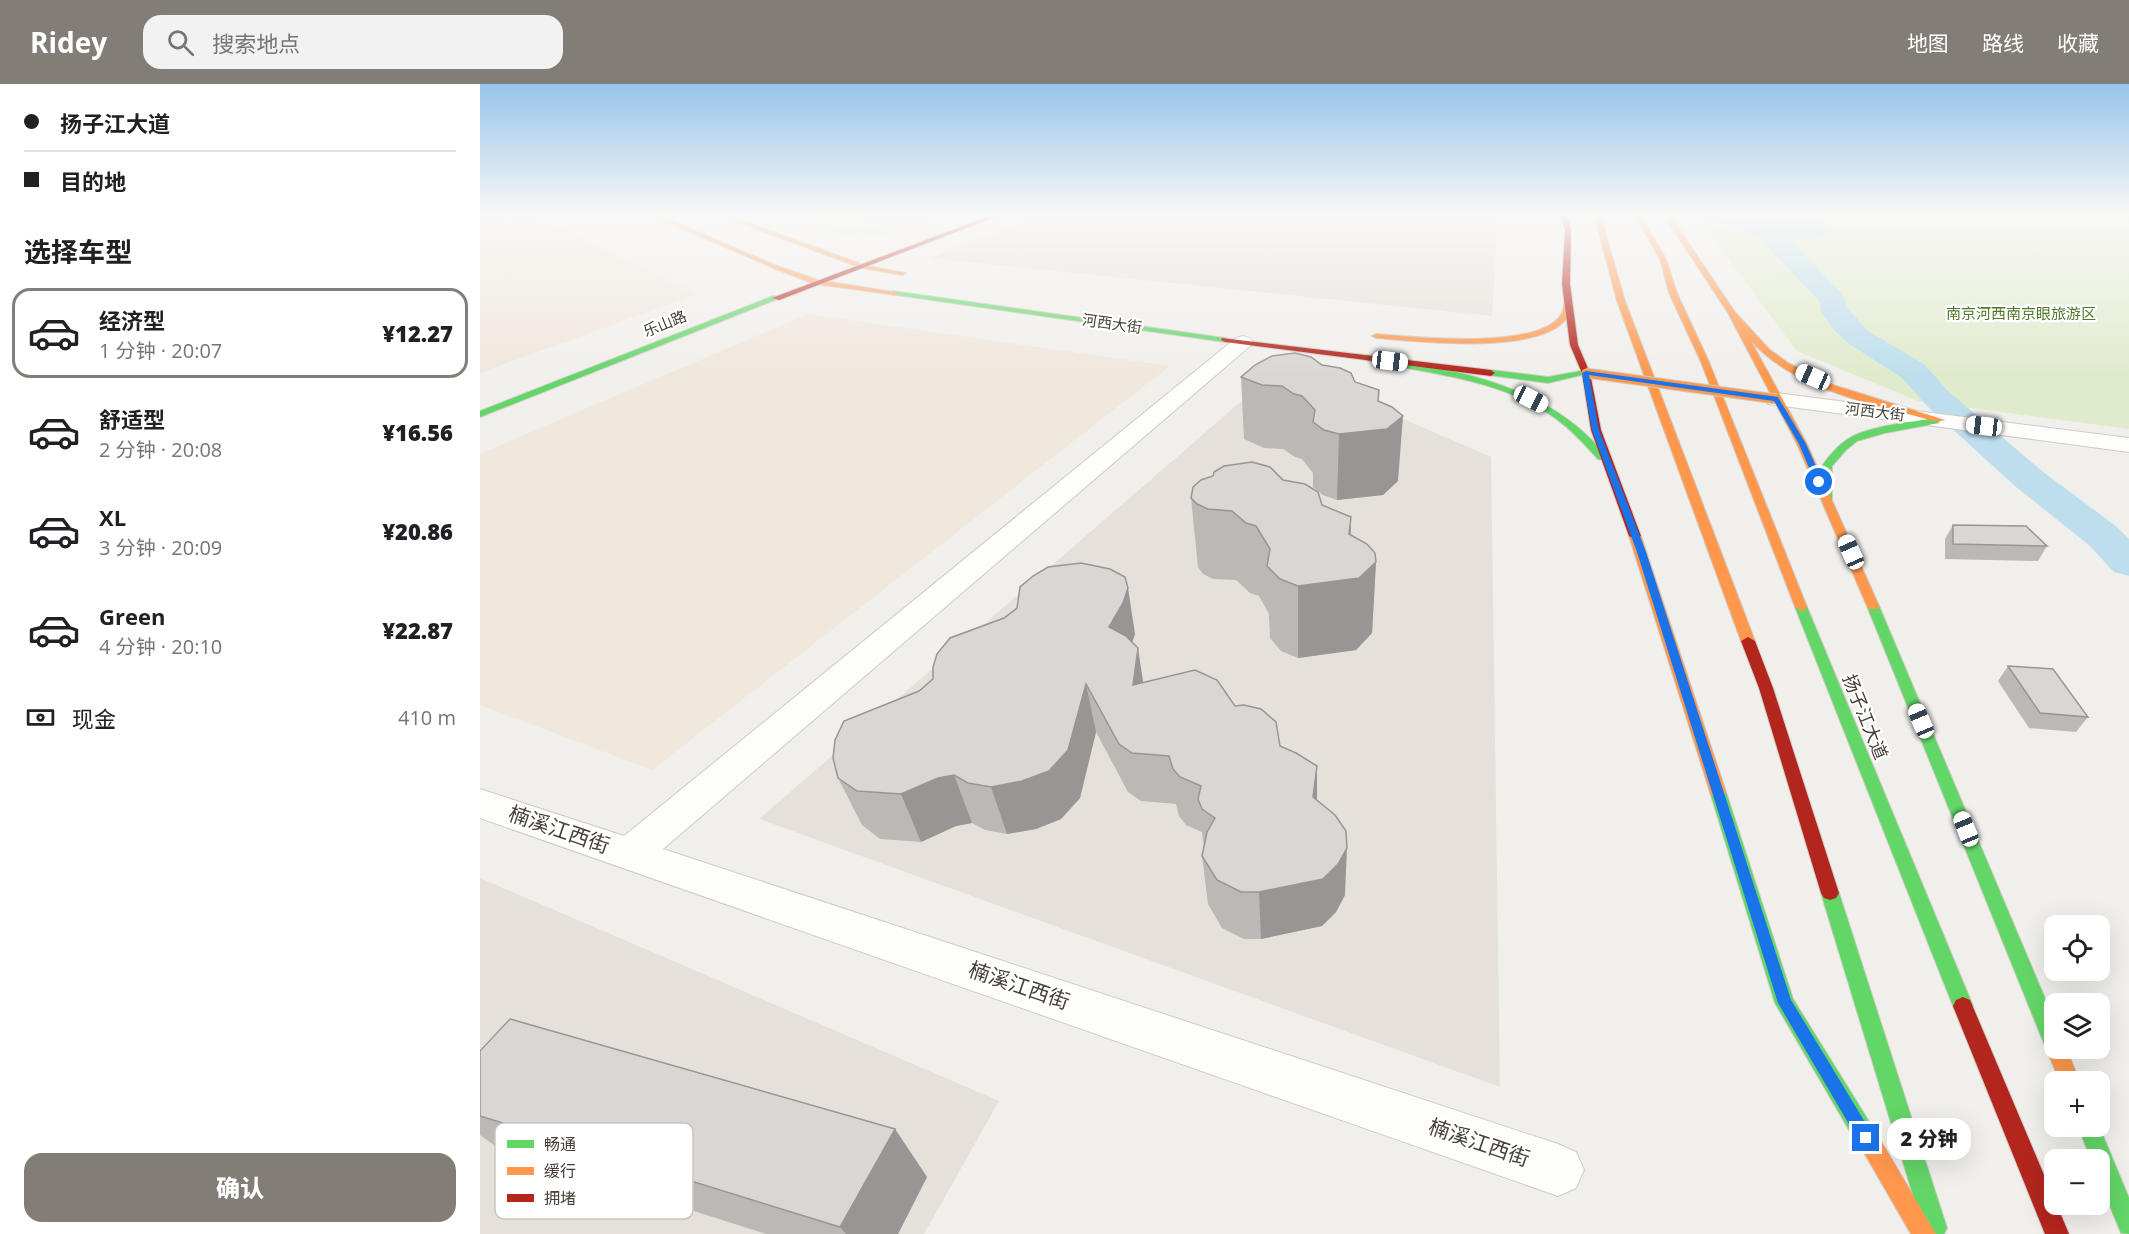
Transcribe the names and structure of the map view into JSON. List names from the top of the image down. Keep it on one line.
{"streets":{"main road":["乐山路","河西大街","扬子江大道"],"street":["楠溪江西街"]},"crossings":[["乐山路","河西大街"]],"parks":["南京河西南京眼旅游区"],"legend":["畅通","缓行","拥堵"],"page":{"header":"Ridey","search":"搜索地点","nav":["地图","路线","收藏"],"banner":["扬子江大道","目的地"],"heading":"选择车型","list":[{"name":"经济型","note":"1 分钟 · 20:07","value":"¥12.27"},{"name":"舒适型","note":"2 分钟 · 20:08","value":"¥16.56"},{"name":"XL","note":"3 分钟 · 20:09","value":"¥20.86"},{"name":"Green","note":"4 分钟 · 20:10","value":"¥22.87"}],"pay":["现金","410 m"],"map_buttons":["+","−"],"bubble":"2 分钟","buttons":"确认"}}
